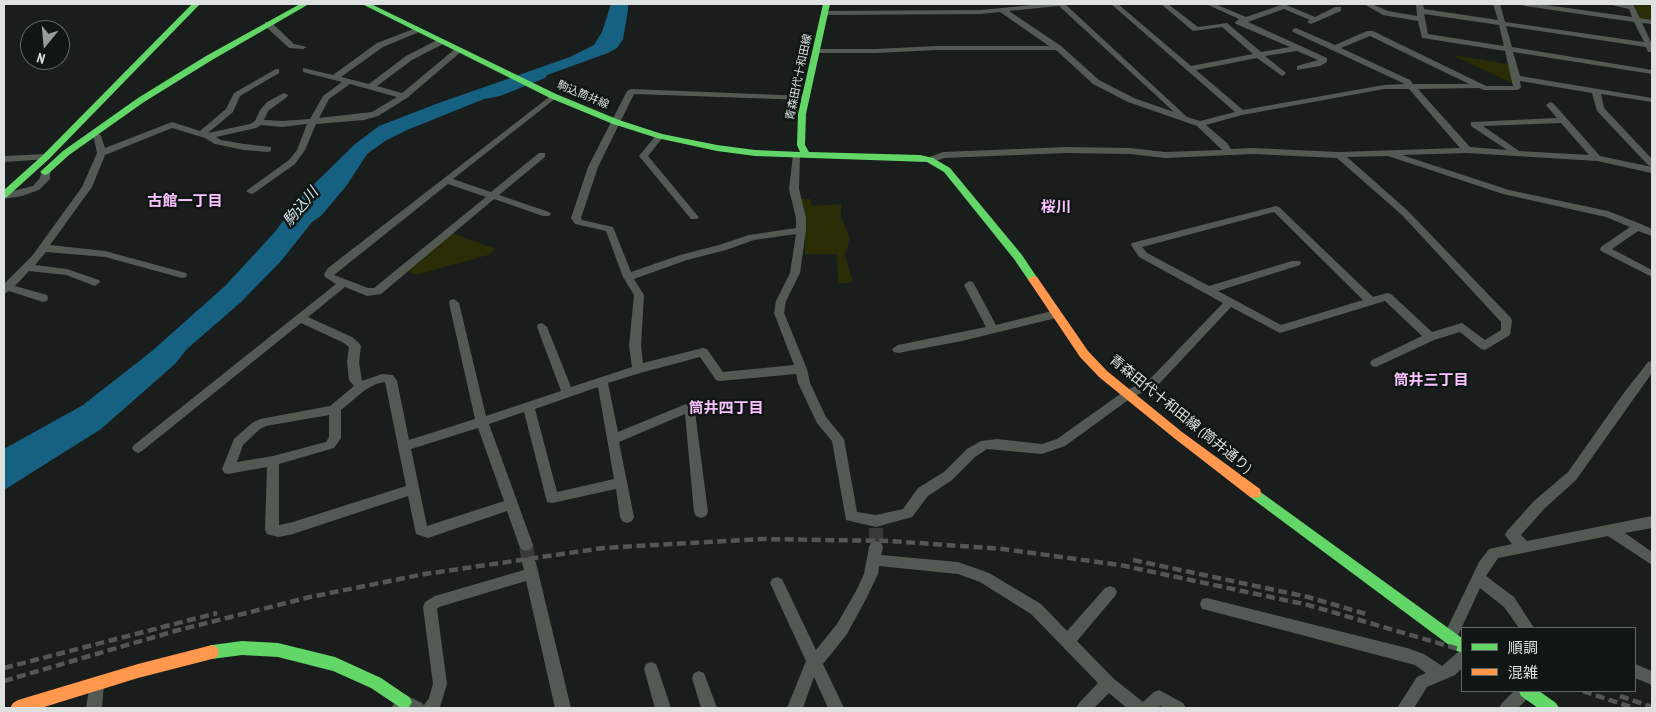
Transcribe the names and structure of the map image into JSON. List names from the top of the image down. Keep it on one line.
{"streets":{"main road":["青森田代十和田線","駒込筒井線","青森田代十和田線 (筒井通り)"]},"crossings":[["青森田代十和田線","駒込筒井線"],["青森田代十和田線","青森田代十和田線 (筒井通り)"],["駒込筒井線","青森田代十和田線 (筒井通り)"]],"districts":["古館一丁目","桜川","筒井三丁目","筒井四丁目"],"water":["駒込川"],"legend":["順調","混雑"],"north":"bottom"}
